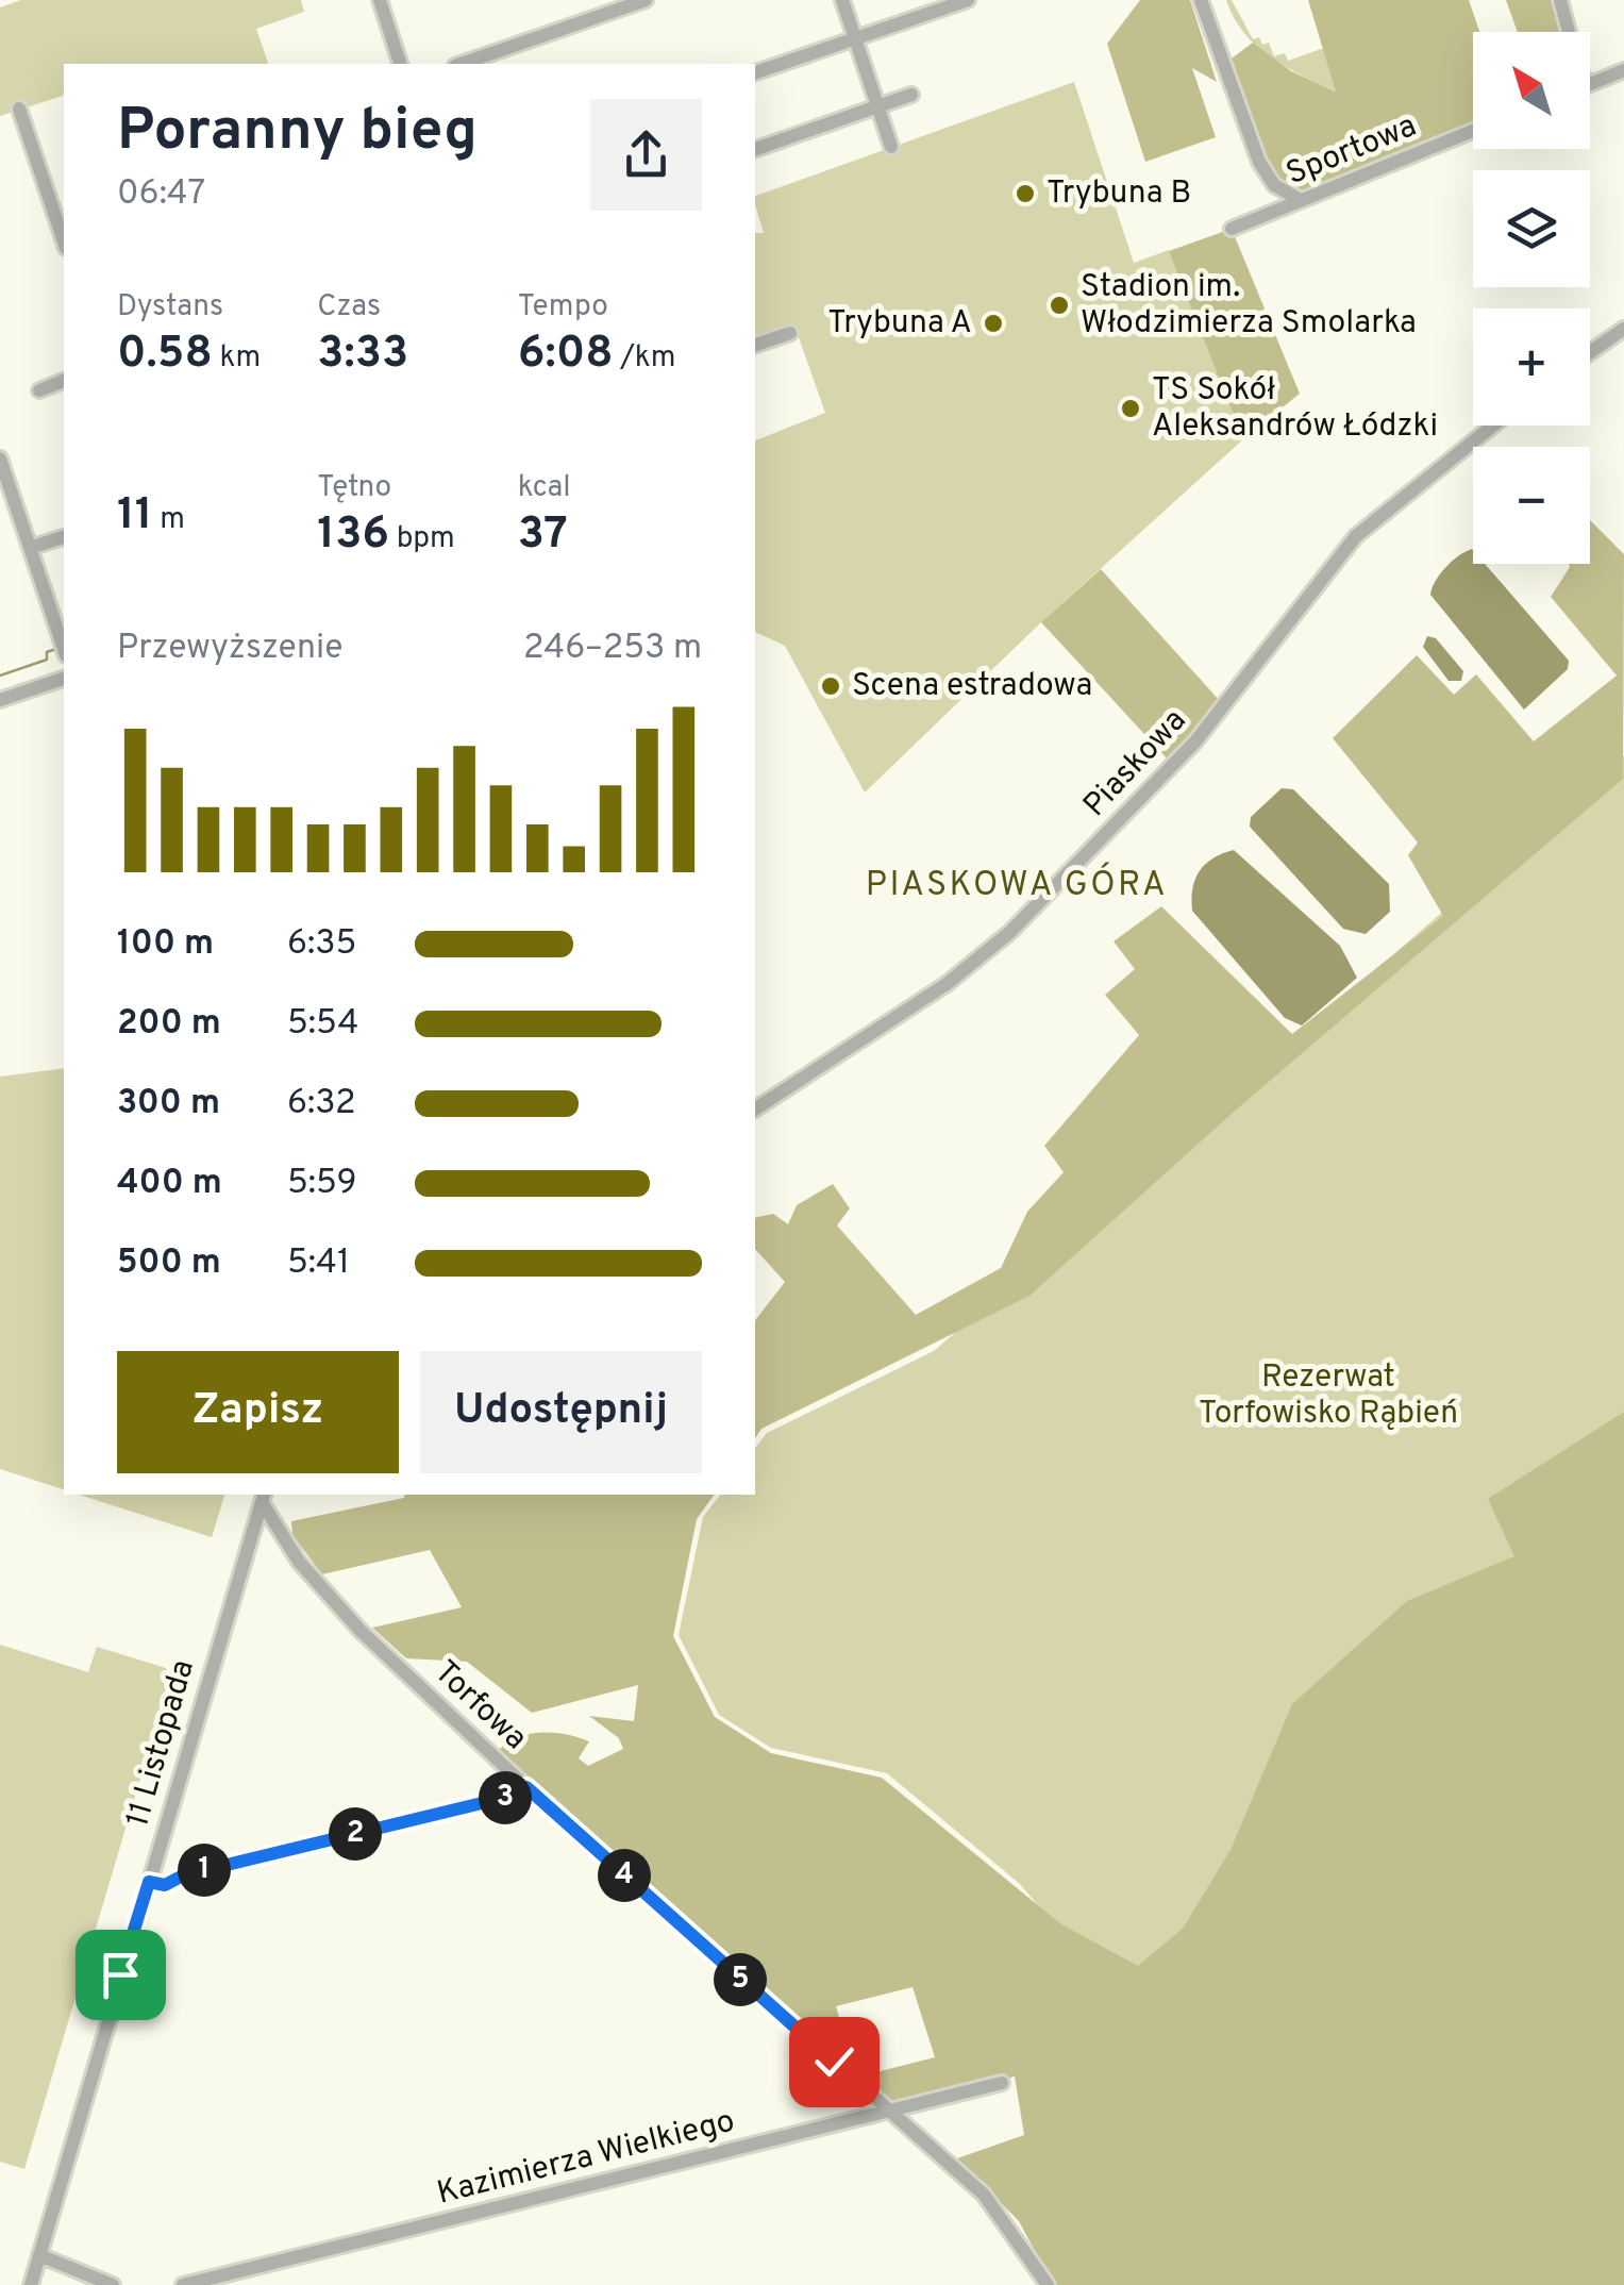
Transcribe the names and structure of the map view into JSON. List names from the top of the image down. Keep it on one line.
{"streets":{"street":["Sportowa","Piaskowa","Torfowa","11 Listopada","Kazimierza Wielkiego"]},"crossings":[["Torfowa","11 Listopada"],["Torfowa","Kazimierza Wielkiego"]],"districts":["PIASKOWA GÓRA"],"parks":["Rezerwat Torfowisko Rąbień"],"places":["Trybuna B","Stadion im. Włodzimierza Smolarka","Trybuna A","TS Sokół Aleksandrów Łódzki","Scena estradowa"],"north":"top left","page":{"map_buttons":["+","−"],"heading":["Poranny bieg","06:47"],"stats":[["Dystans","0.58 km"],["Czas","3:33"],["Tempo","6:08 /km"],["11 m"],["Tętno","136 bpm"],["kcal","37"]],"chart":["Przewyższenie","246–253 m"],"list":[{"name":"100 m","note":"6:35"},{"name":"200 m","note":"5:54"},{"name":"300 m","note":"6:32"},{"name":"400 m","note":"5:59"},{"name":"500 m","note":"5:41"}],"buttons":["Zapisz","Udostępnij"],"pins":["3","2","1","4","5"]}}
